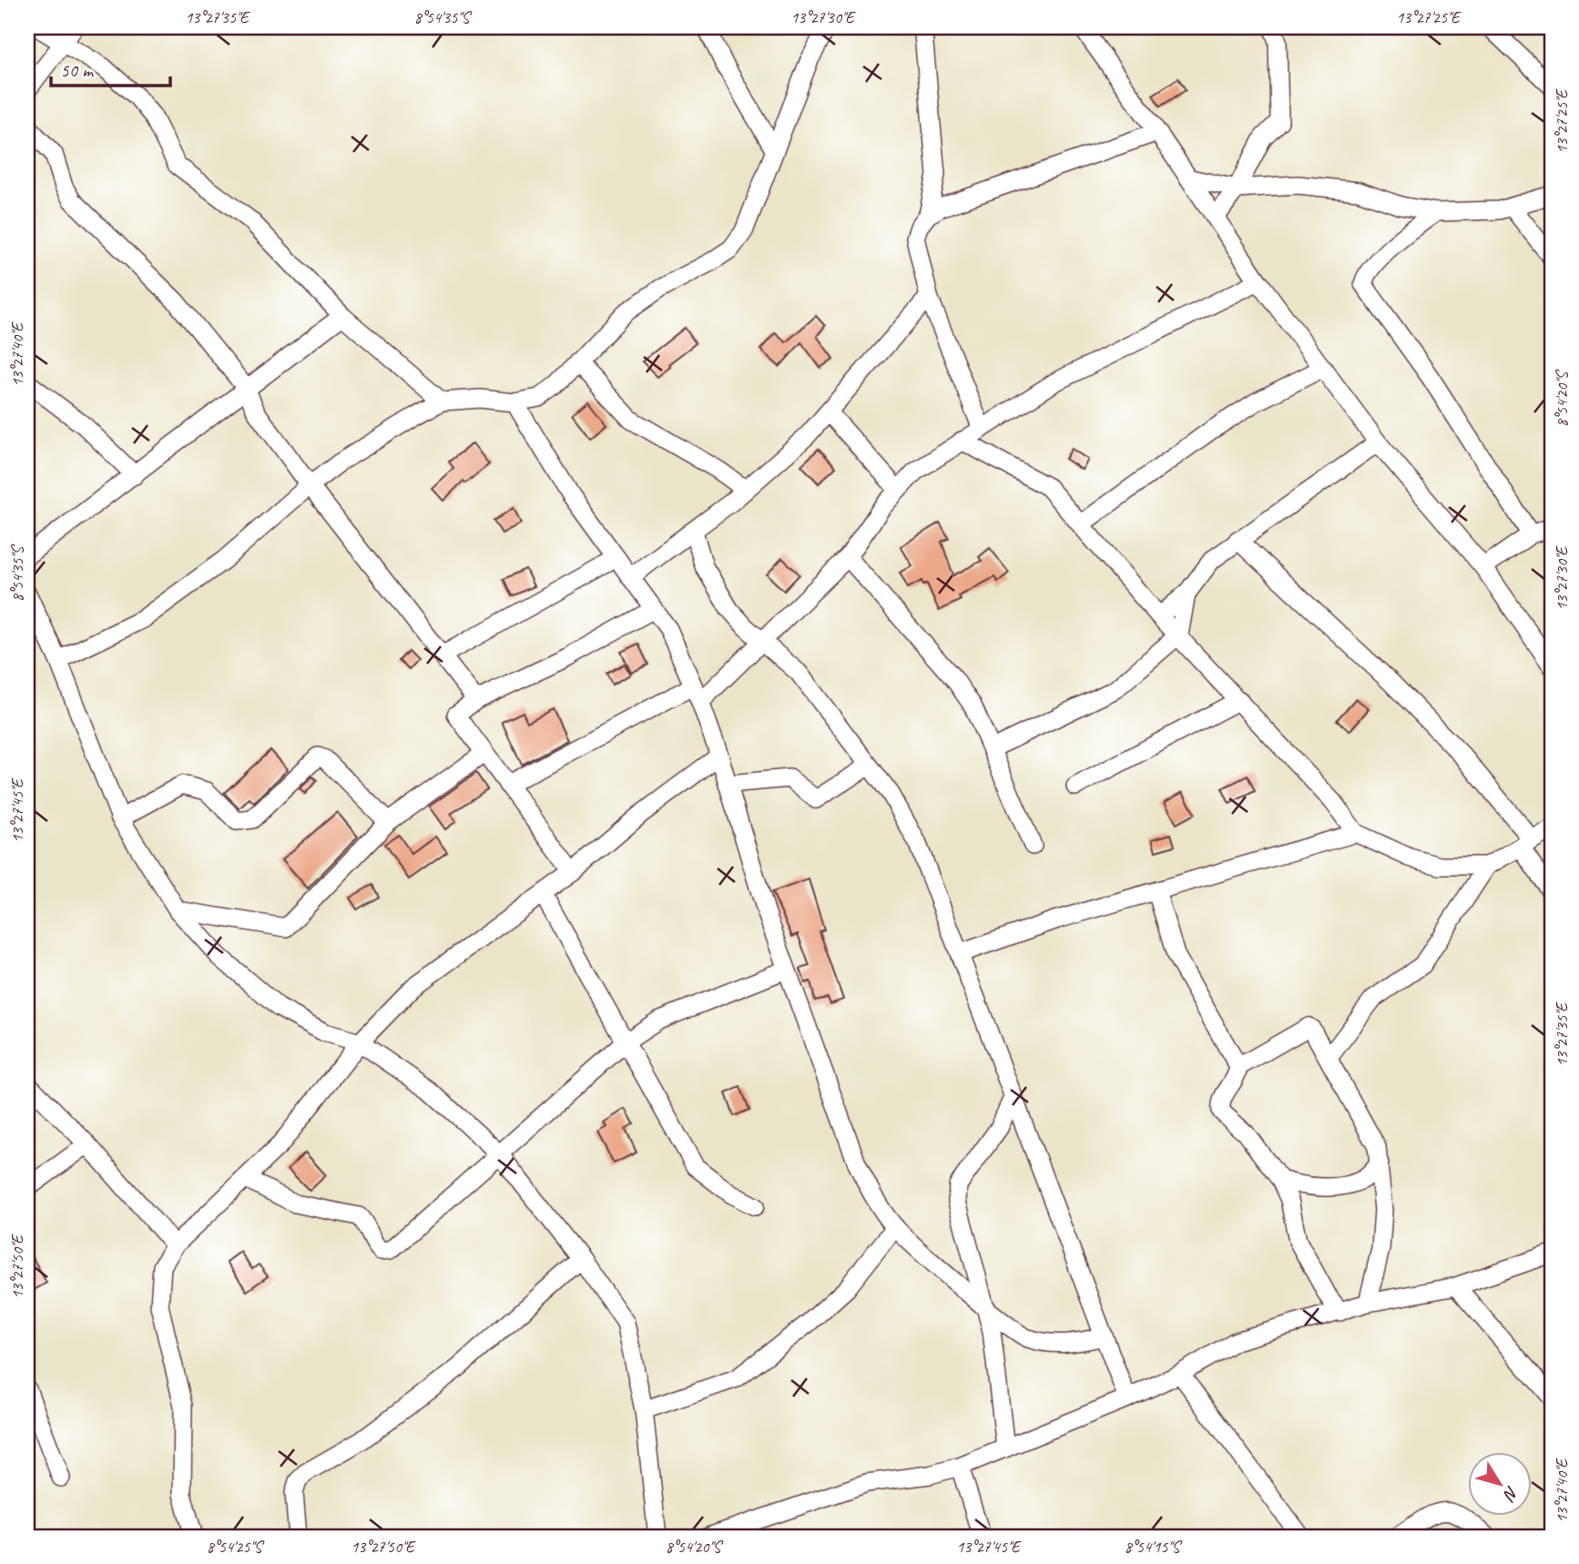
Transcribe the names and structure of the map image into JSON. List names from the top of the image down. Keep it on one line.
{"scale_bar":"50 m","north":"bottom right","coordinates":["13°27'35\"E","8°54'35\"S","13°27'30\"E","13°27'25\"E","13°27'40\"E","8°54'20\"S","13°27'45\"E","13°27'50\"E","8°54'25\"S","8°54'15\"S"]}
